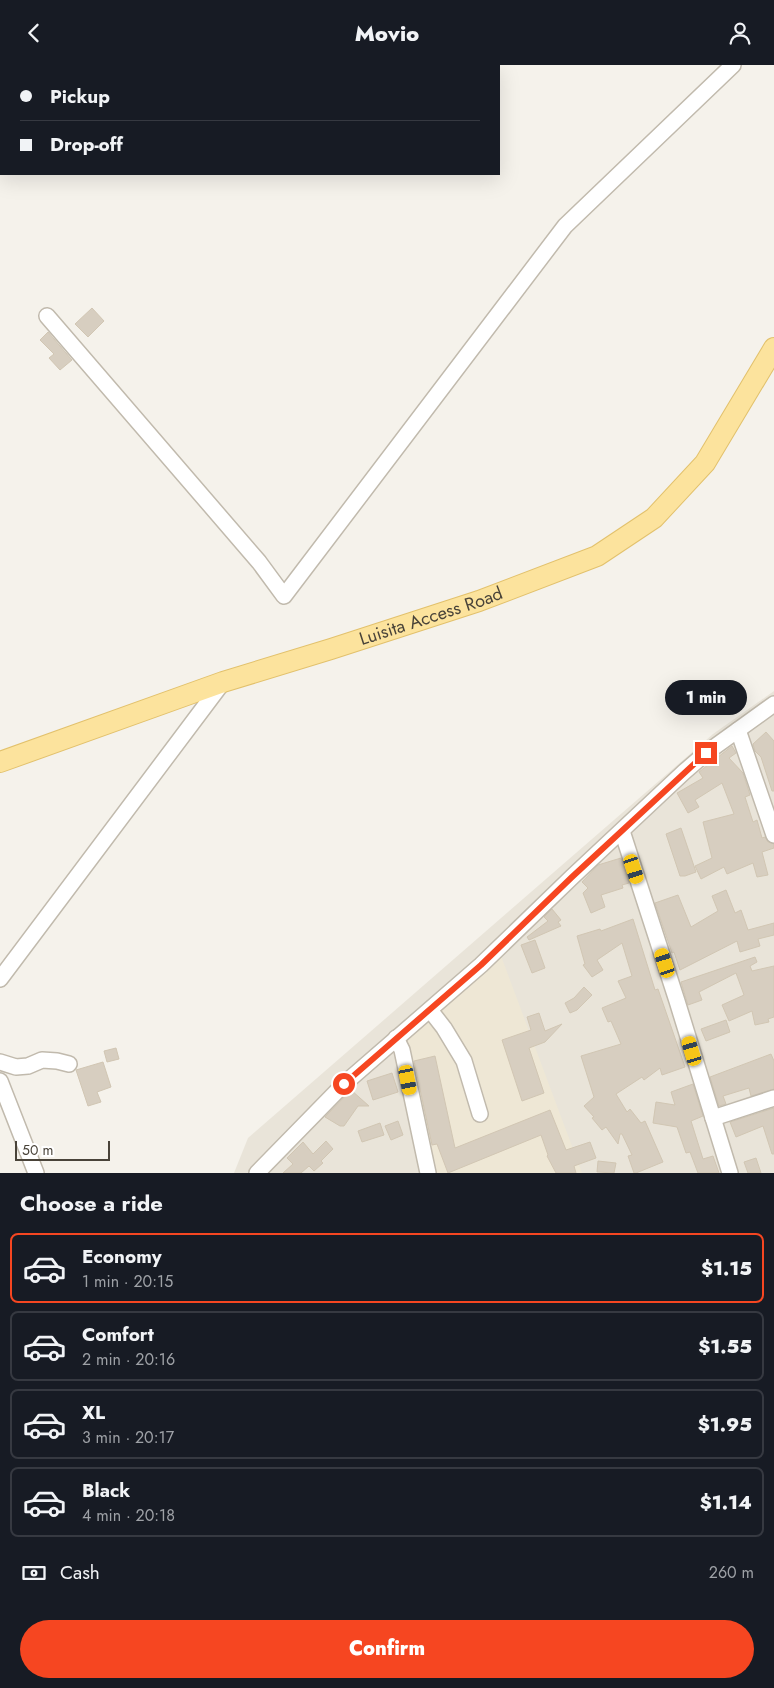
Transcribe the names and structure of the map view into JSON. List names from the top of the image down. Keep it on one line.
{"streets":{"main road":["Luisita Access Road"]},"scale_bar":"50 m","page":{"header":"Movio","banner":["Pickup","Drop-off"],"bubble":"1 min","scale":"50 m","heading":"Choose a ride","list":[{"name":"Economy","note":"1 min · 20:15","value":"$1.15"},{"name":"Comfort","note":"2 min · 20:16","value":"$1.55"},{"name":"XL","note":"3 min · 20:17","value":"$1.95"},{"name":"Black","note":"4 min · 20:18","value":"$1.14"}],"pay":["Cash","260 m"],"buttons":"Confirm"}}
